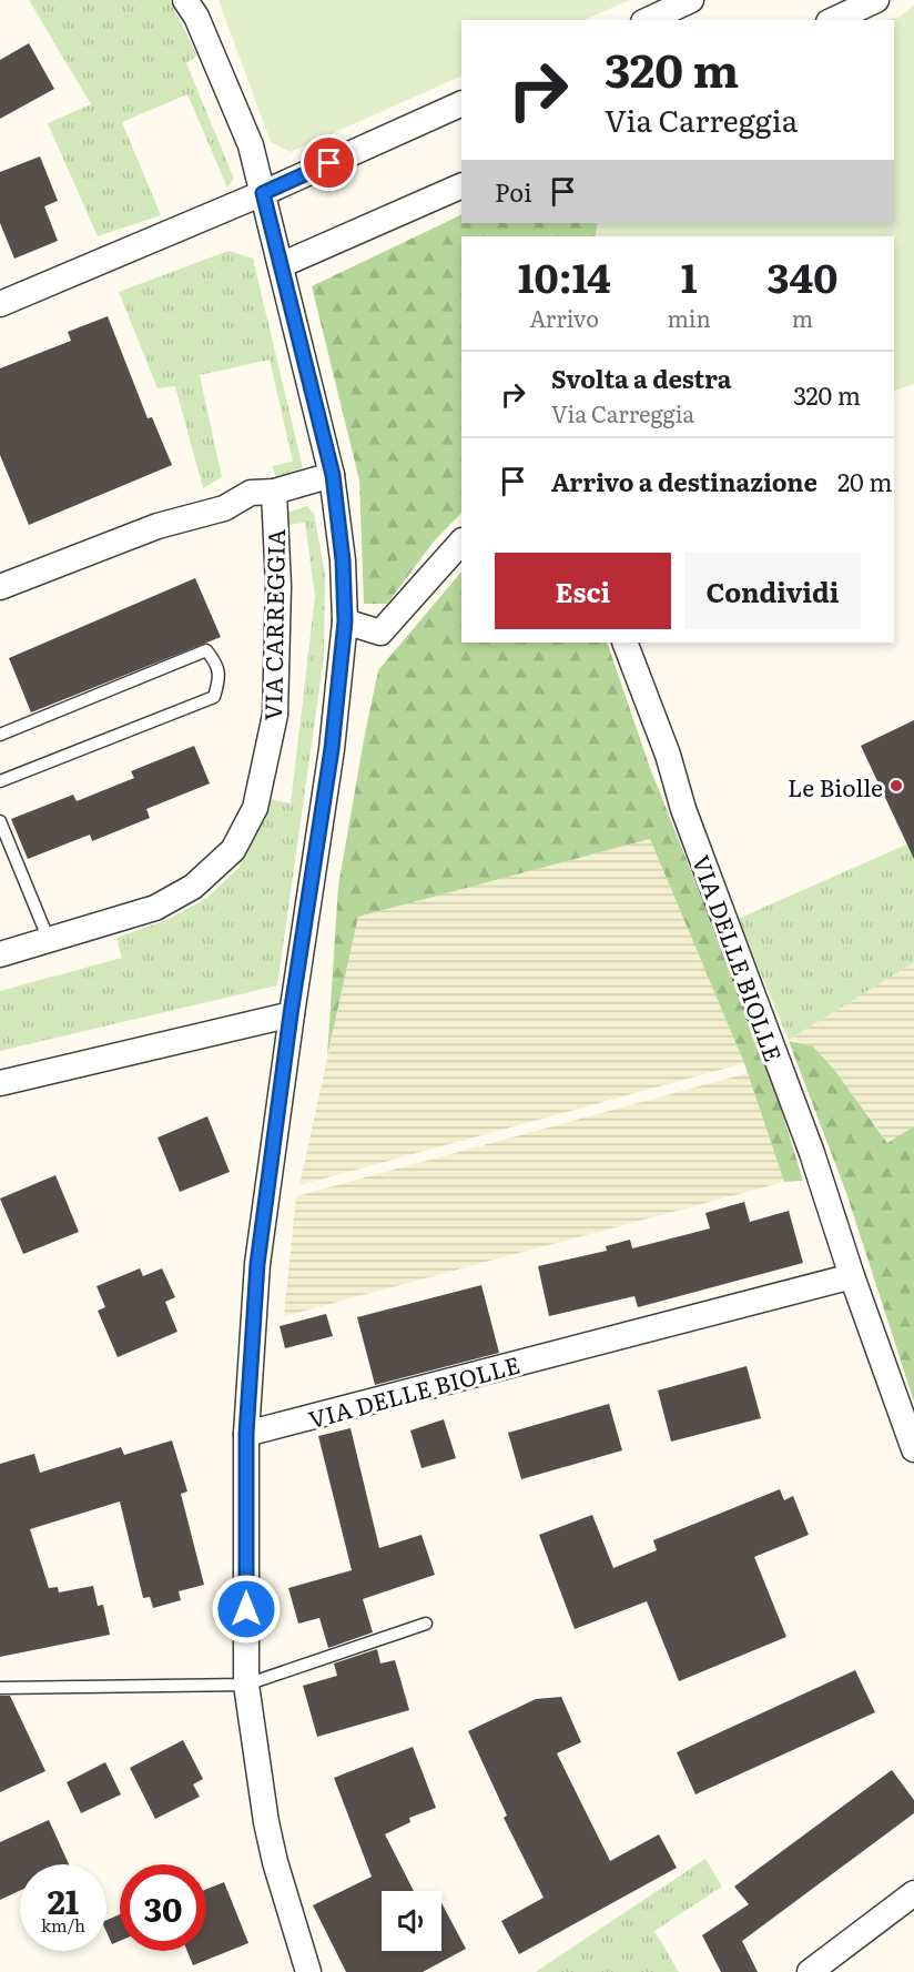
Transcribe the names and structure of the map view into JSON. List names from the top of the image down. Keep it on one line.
{"streets":{"street":["VIA CARREGGIA","VIA DELLE BIOLLE"]},"places":["Le Biolle"],"page":{"turn":["320 m","Via Carreggia"],"then":"Poi","eta":["10:14","Arrivo","1","min","340","m"],"list":[{"name":"Svolta a destra","note":"Via Carreggia","value":"320 m"},{"name":"Arrivo a destinazione","value":"20 m"}],"buttons":["Esci","Condividi"],"speed":"21 km/h","limit":"30"}}
